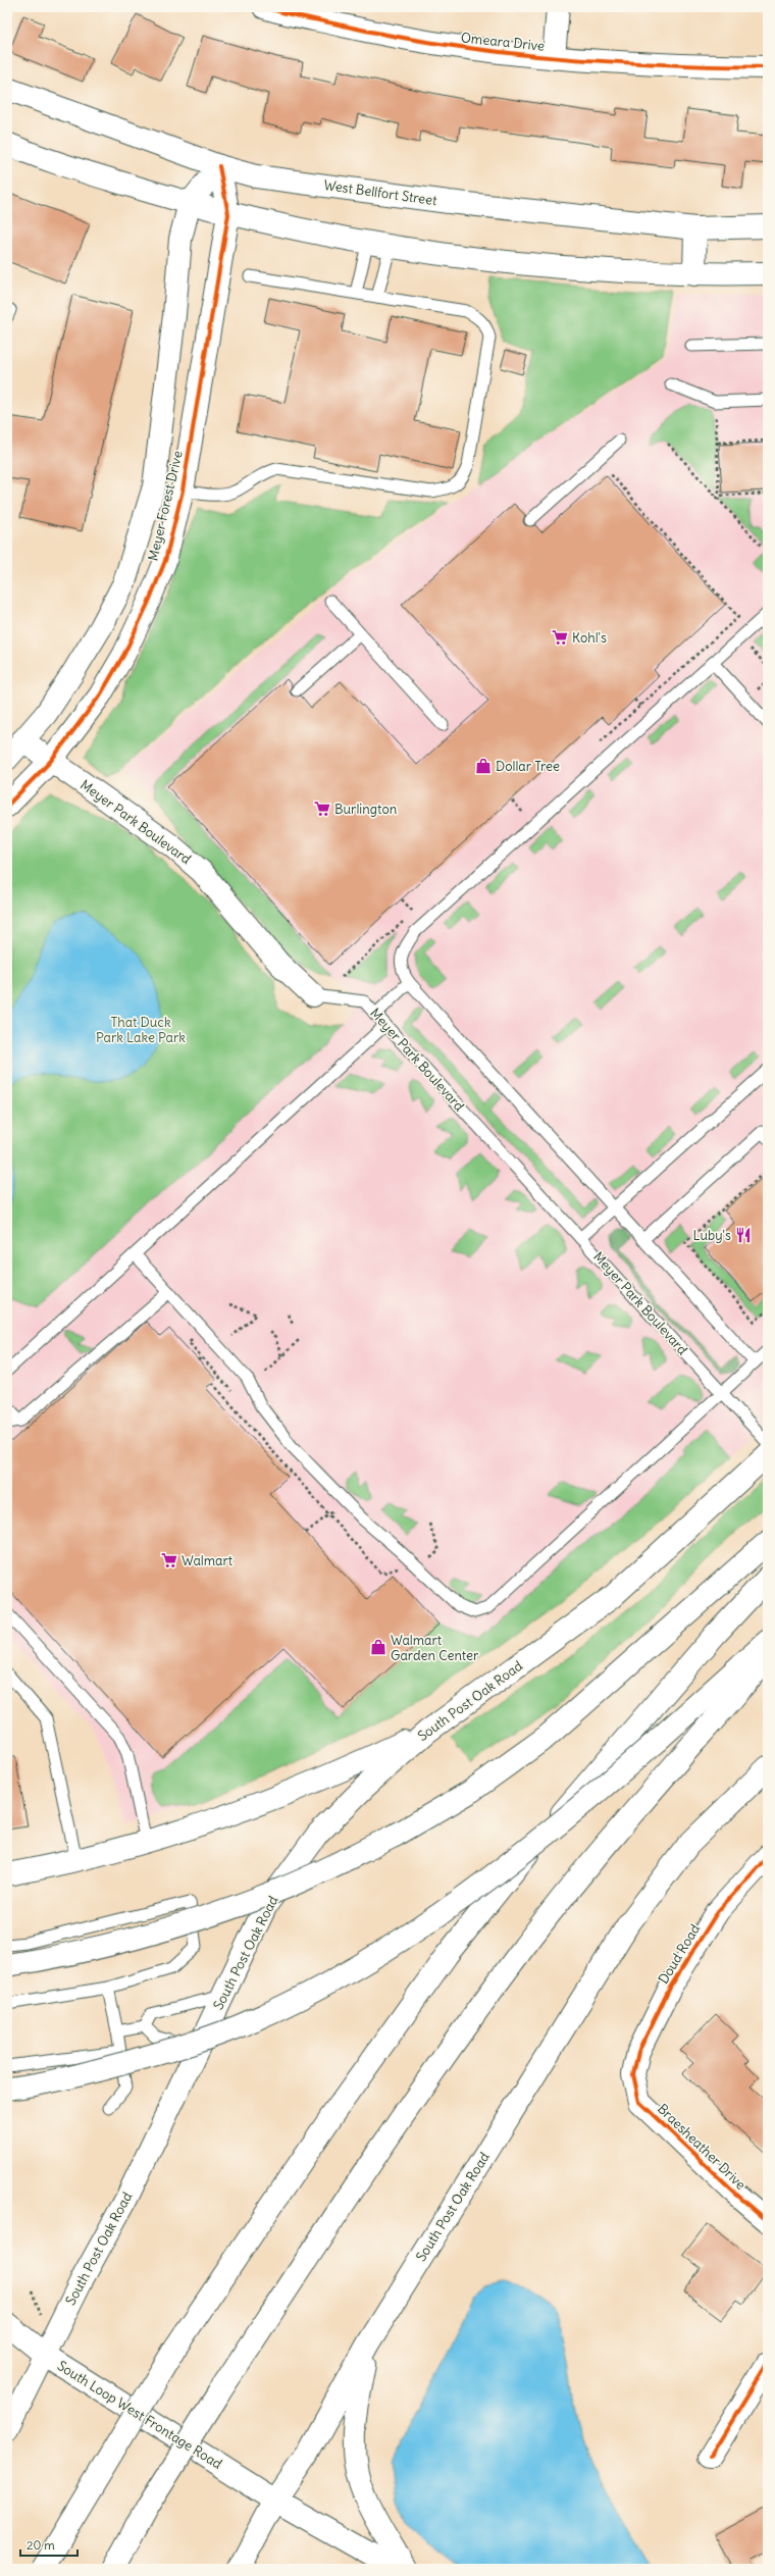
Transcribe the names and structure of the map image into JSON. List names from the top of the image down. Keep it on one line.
{"streets":{"main road":["Omeara Drive","West Bellfort Street","Meyer Forest Drive","Meyer Park Boulevard","South Post Oak Road","Doud Road","Braesheather Drive","South Loop West Frontage Road"]},"crossings":[["West Bellfort Street","Meyer Forest Drive"],["Meyer Forest Drive","Meyer Park Boulevard"],["South Post Oak Road","South Loop West Frontage Road"],["Doud Road","Braesheather Drive"]],"parks":["That Duck Park Lake Park"],"places":{"supermarket":["Kohl's","Burlington","Walmart"],"shop":["Dollar Tree","Walmart Garden Center"],"restaurant":["Luby's"]},"scale_bar":"20 m"}
